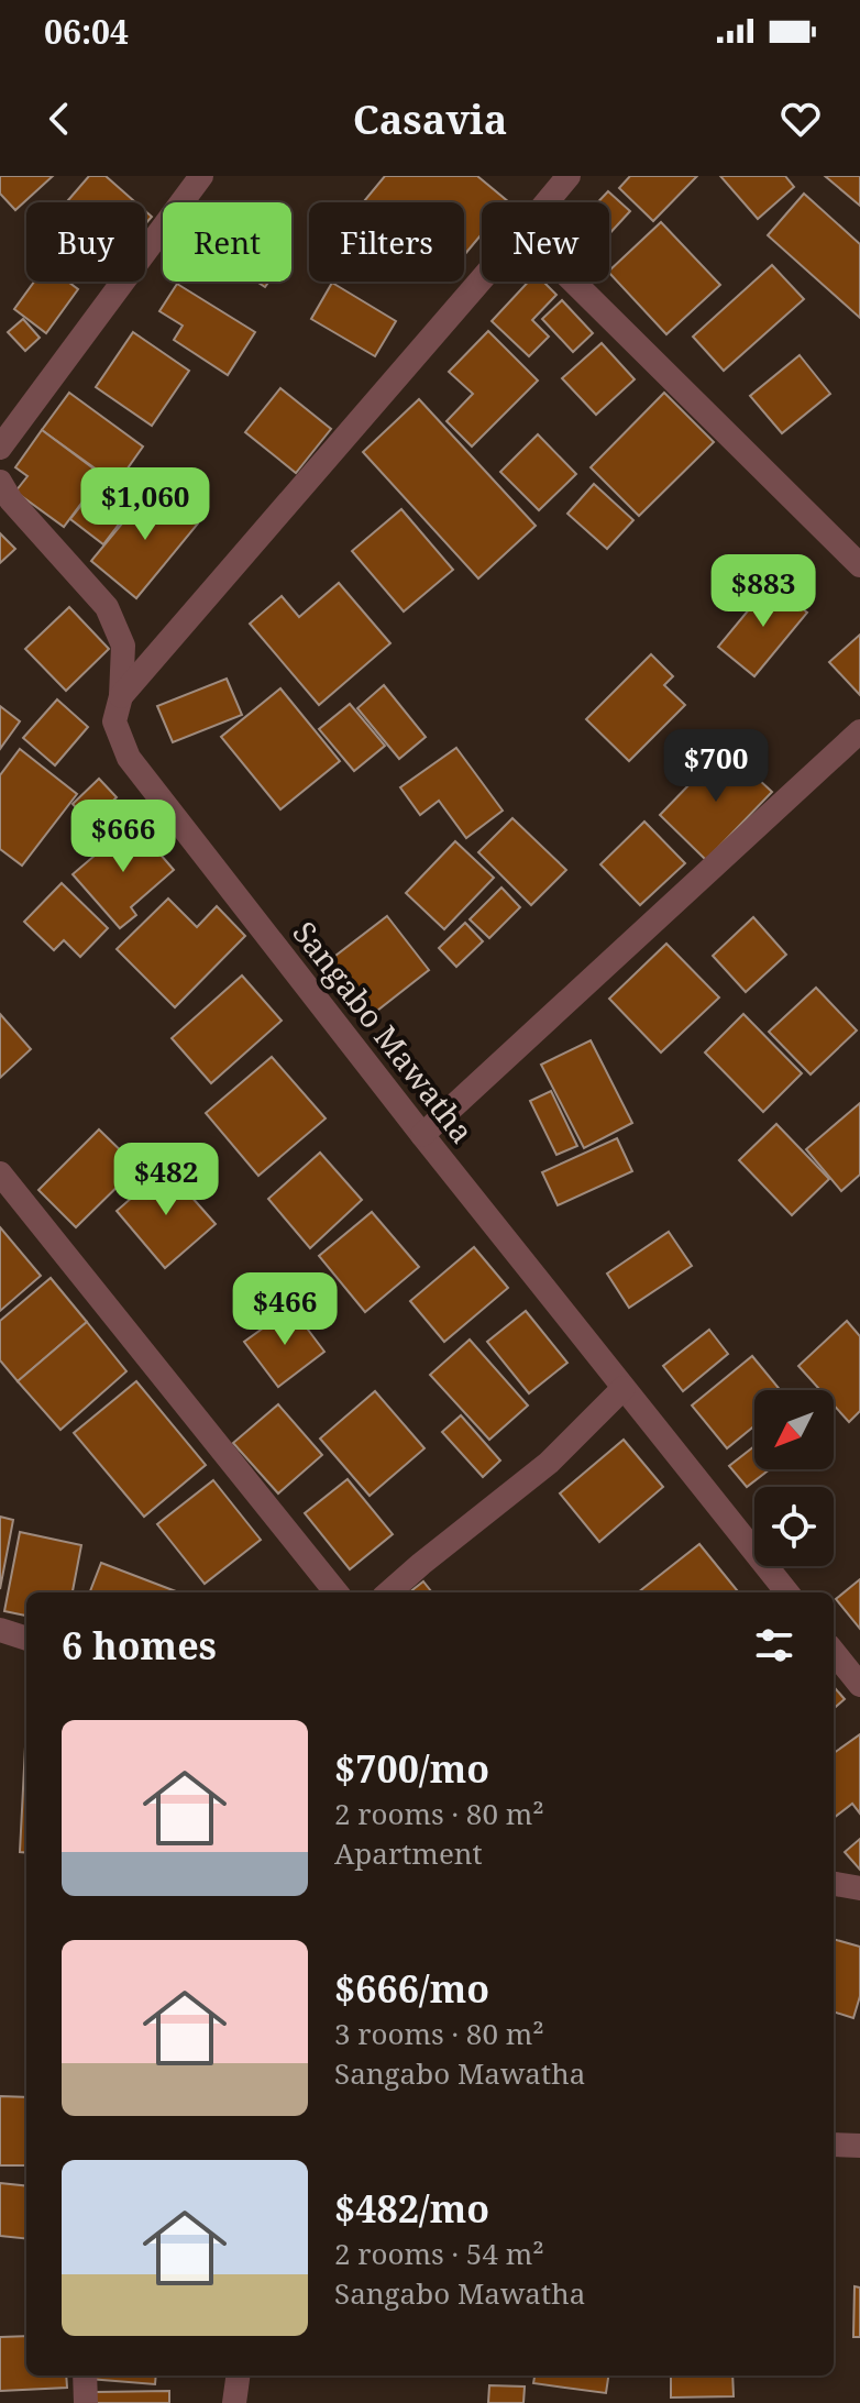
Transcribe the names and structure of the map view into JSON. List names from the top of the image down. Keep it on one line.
{"streets":{"street":["Sangabo Mawatha"]},"north":"bottom left","page":{"status":"06:04","header":"Casavia","chip":["Buy","Rent","Filters","New"],"price":["$1,060","$883","$700","$666","$482","$466"],"heading":"6 homes","list":[{"name":"$700/mo","note":"2 rooms · 80 m² · Apartment"},{"name":"$666/mo","note":"3 rooms · 80 m² · Sangabo Mawatha"},{"name":"$482/mo","note":"2 rooms · 54 m² · Sangabo Mawatha"}]}}
